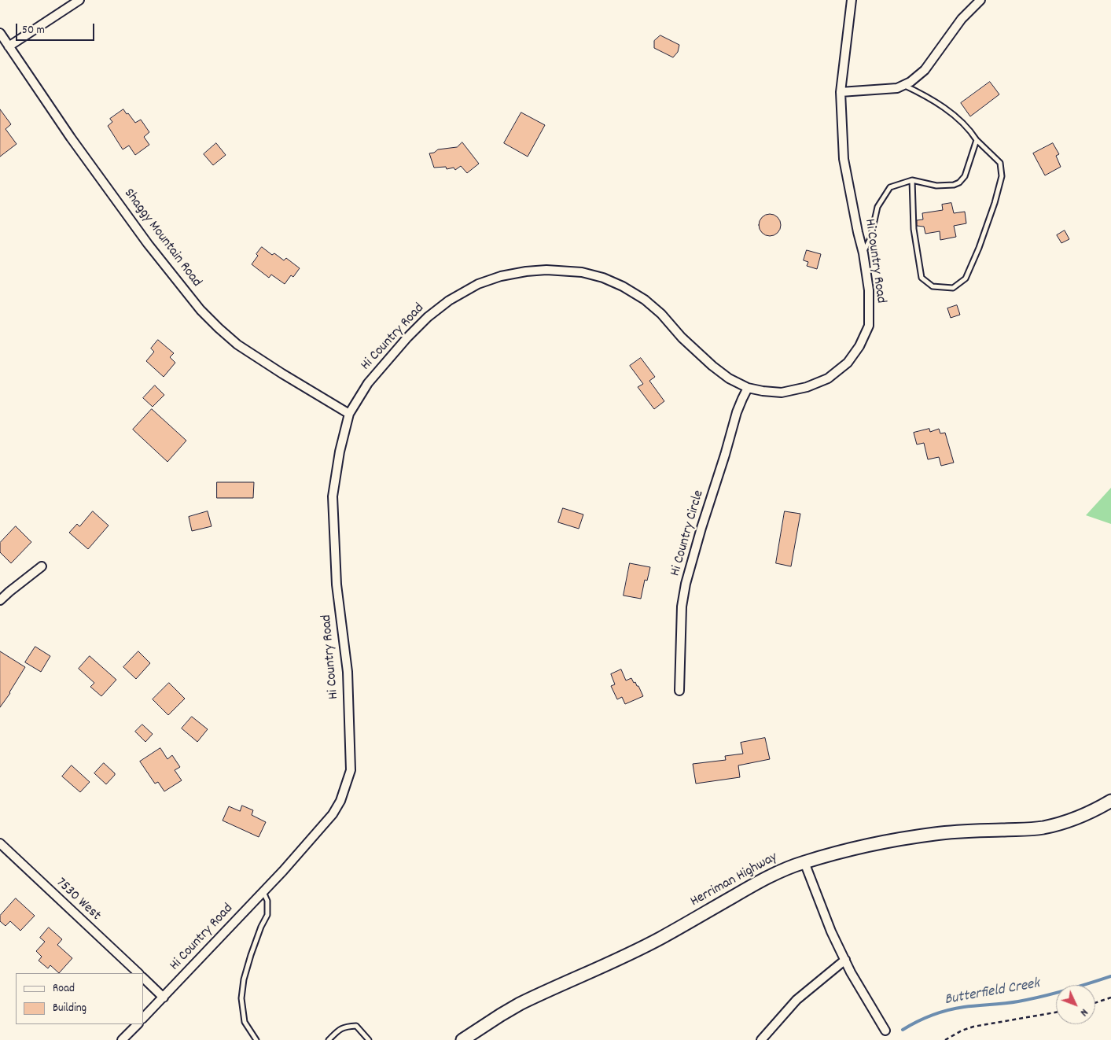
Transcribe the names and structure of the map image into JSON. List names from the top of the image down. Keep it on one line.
{"streets":{"main road":["Herriman Highway"],"street":["Shaggy Mountain Road","Hi Country Road","Hi Country Circle","7530 West"]},"crossings":[["Shaggy Mountain Road","Hi Country Road"],["Hi Country Road","Hi Country Circle"]],"water":["Butterfield Creek"],"legend":["Road","Building"],"scale_bar":"50 m","north":"bottom right"}
